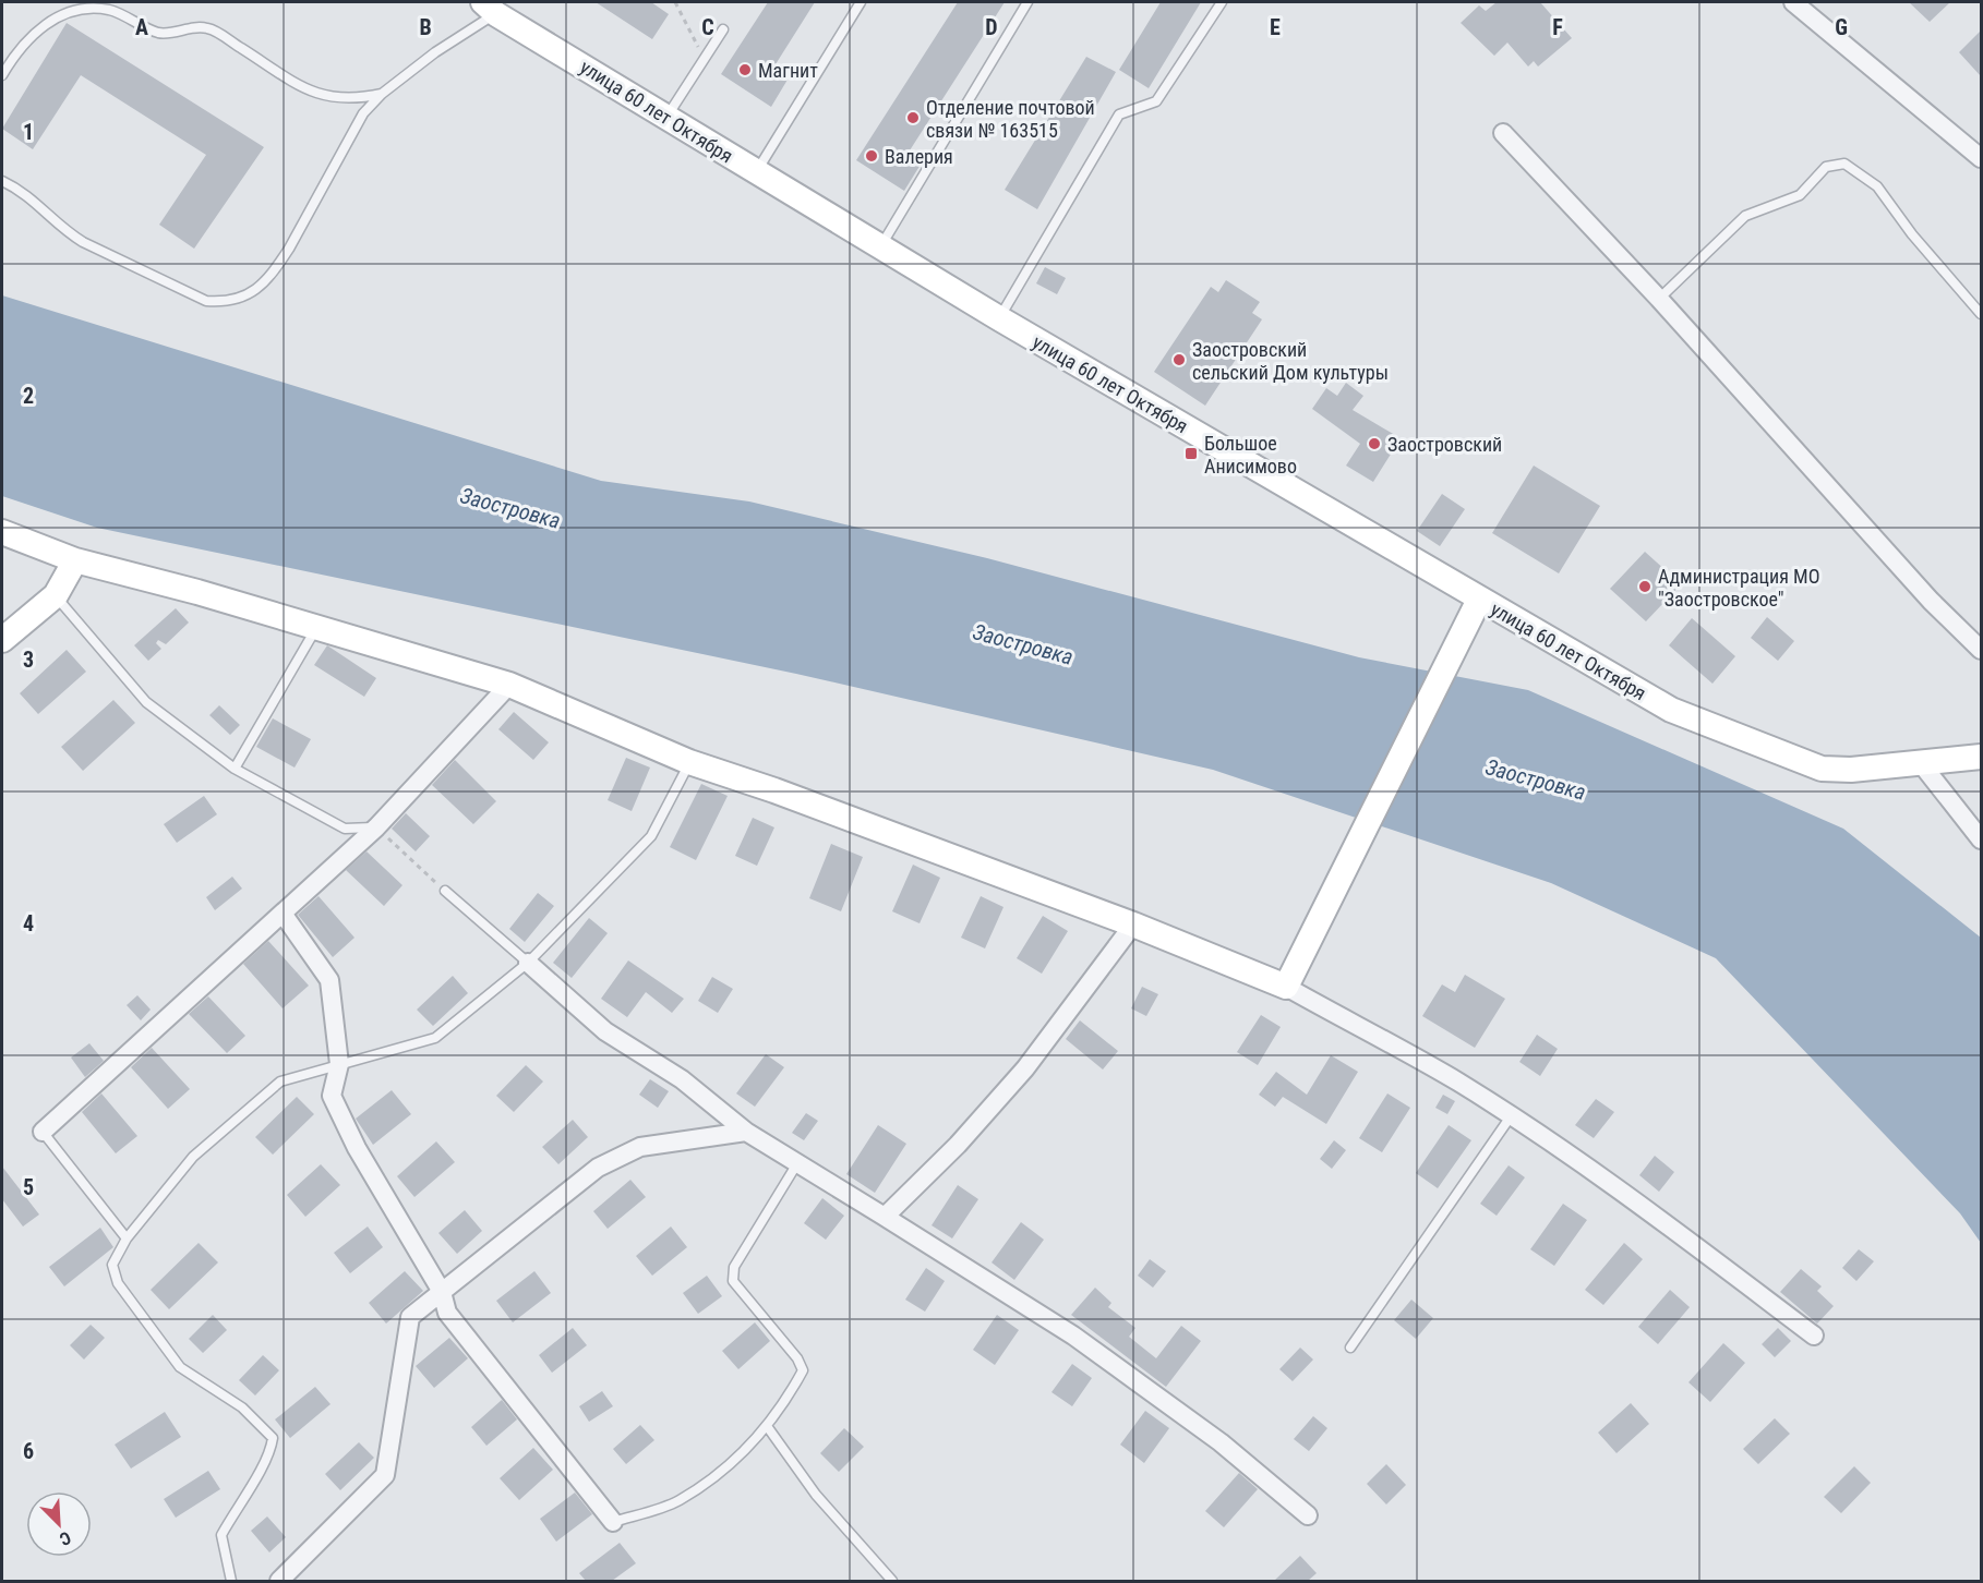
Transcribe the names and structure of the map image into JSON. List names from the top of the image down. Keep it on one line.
{"streets":{"street":["улица 60 лет Октября"]},"water":["Заостровка"],"places":{"other":["Магнит","Отделение почтовой связи № 163515","Валерия","Заостровский сельский Дом культуры","Заостровский","Администрация МО \"Заостровское\""],"transit":["Большое Анисимово"]},"north":"bottom right","grid":{"columns":["A","B","C","D","E","F","G"],"rows":["1","2","3","4","5","6"]}}
